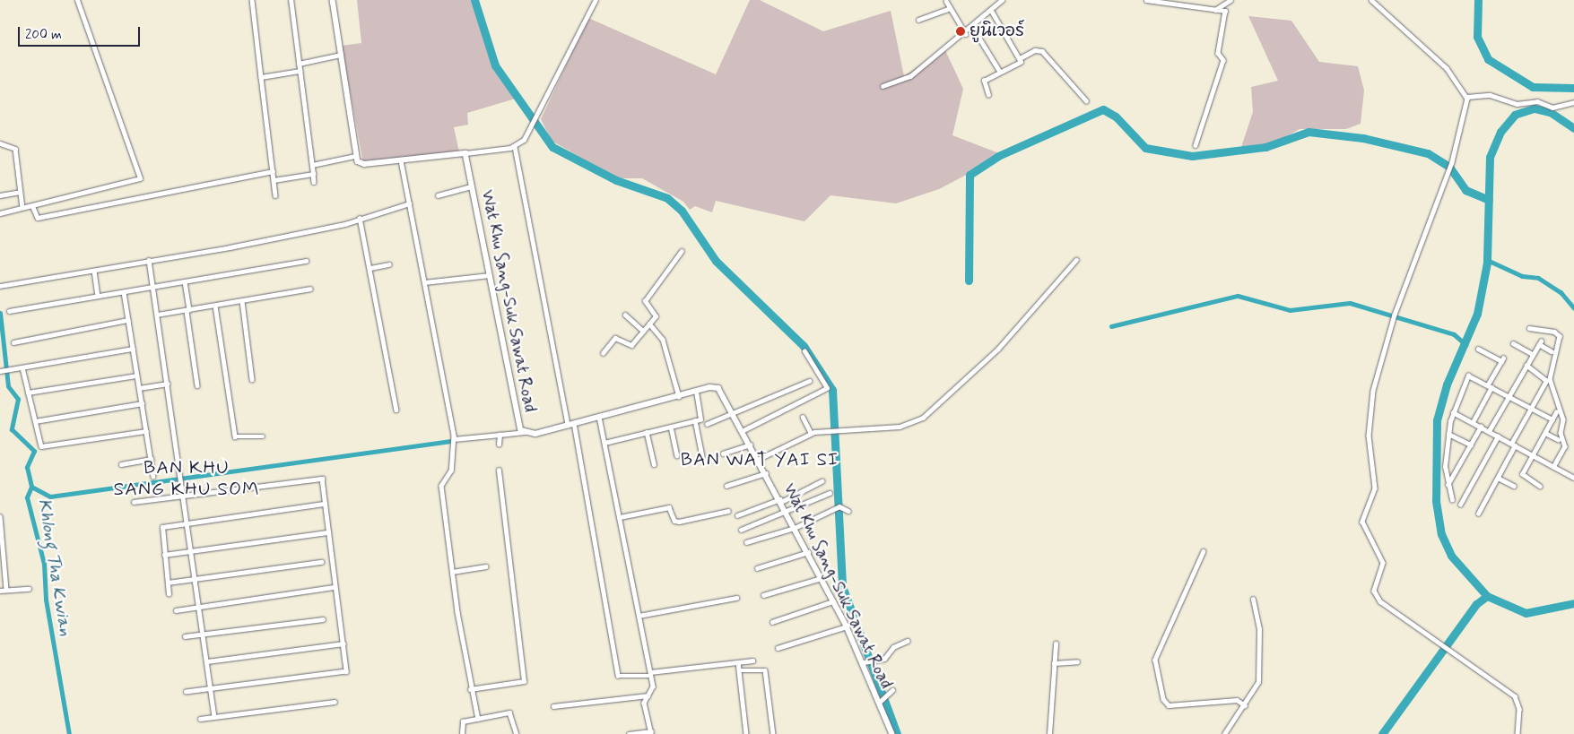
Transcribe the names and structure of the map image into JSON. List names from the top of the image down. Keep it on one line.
{"streets":{"street":["Wat Khu Sang-Suk Sawat Road"]},"districts":["BAN WAT YAI SI","BAN KHU SANG KHU SOM"],"water":["Khlong Tha Kwian"],"places":["ยูนิเวอร์"],"scale_bar":"200 m"}
